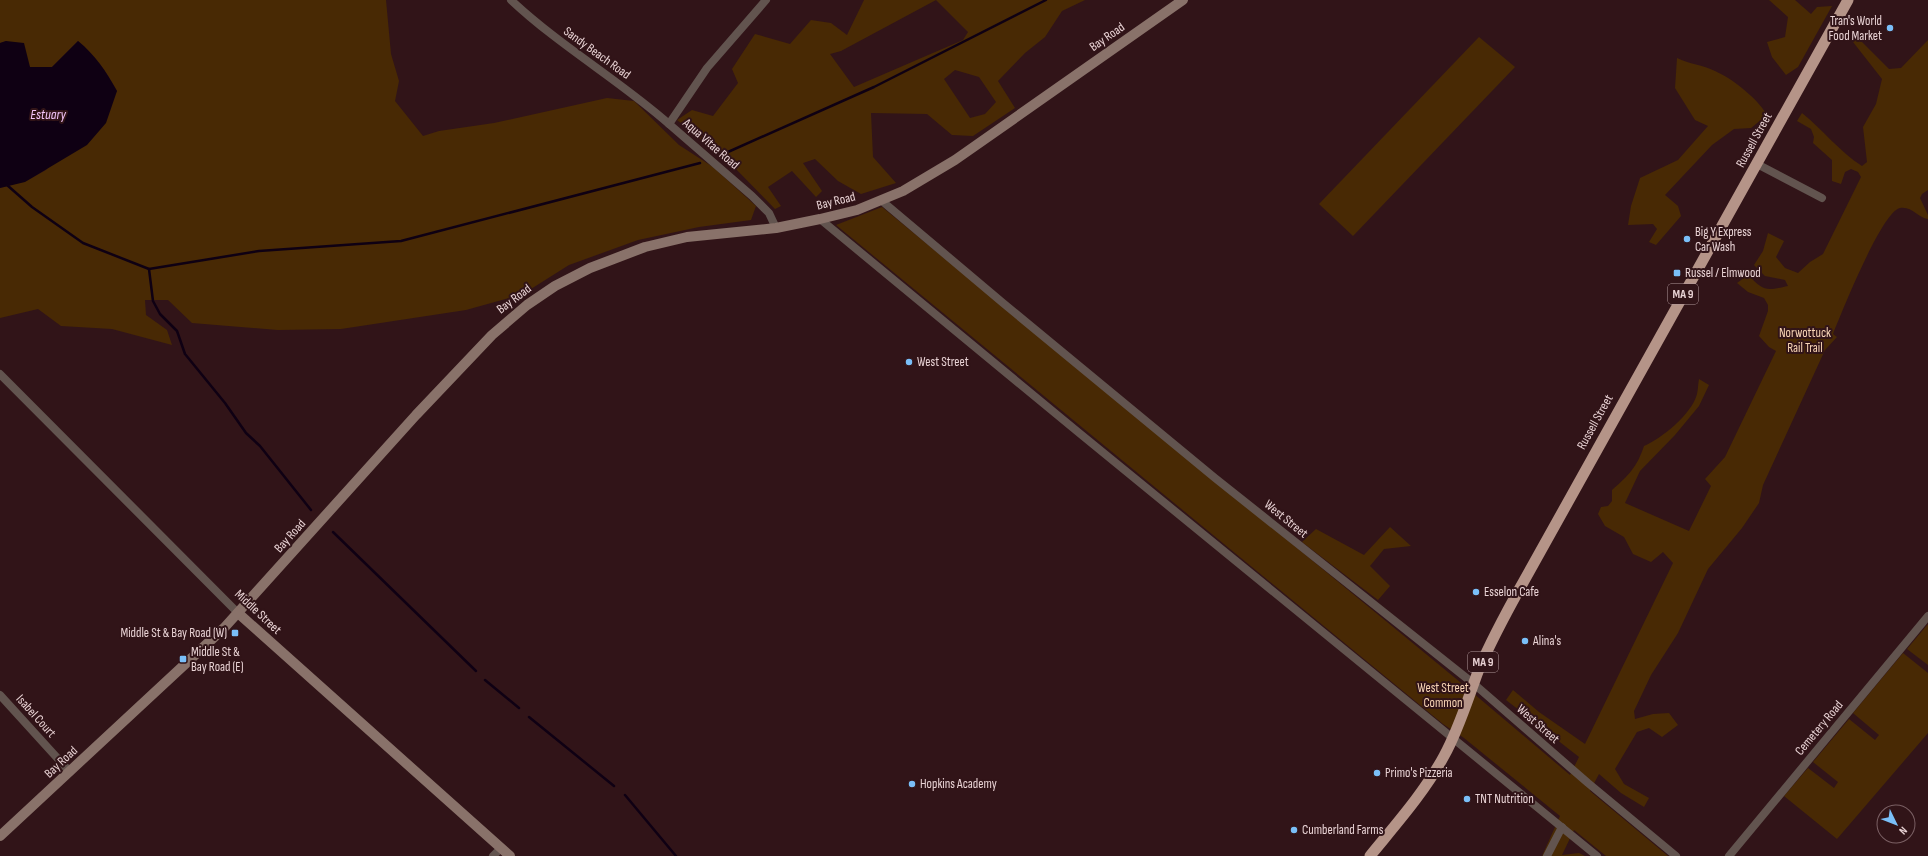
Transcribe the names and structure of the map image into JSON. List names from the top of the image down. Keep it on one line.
{"streets":{"highway":["Russell Street","MA 9"],"main road":["Bay Road","Middle Street"],"street":["Sandy Beach Road","Aqua Vitae Road","West Street","Isabel Court","Cemetery Road"]},"crossings":[["Bay Road","Aqua Vitae Road"],["Bay Road","West Street"],["Bay Road","Middle Street"],["Bay Road","Isabel Court"],["Sandy Beach Road","Aqua Vitae Road"],["Russell Street","West Street"]],"water":["Estuary"],"parks":["Norwottuck Rail Trail","West Street Common"],"places":{"other":["Tran's World Food Market","Big Y Express Car Wash","West Street","Esselon Cafe","Alina's","Primo's Pizzeria","Hopkins Academy","TNT Nutrition","Cumberland Farms"],"transit":["Russel / Elmwood","Middle St & Bay Road (W)","Middle St & Bay Road (E)"]},"north":"bottom right"}
